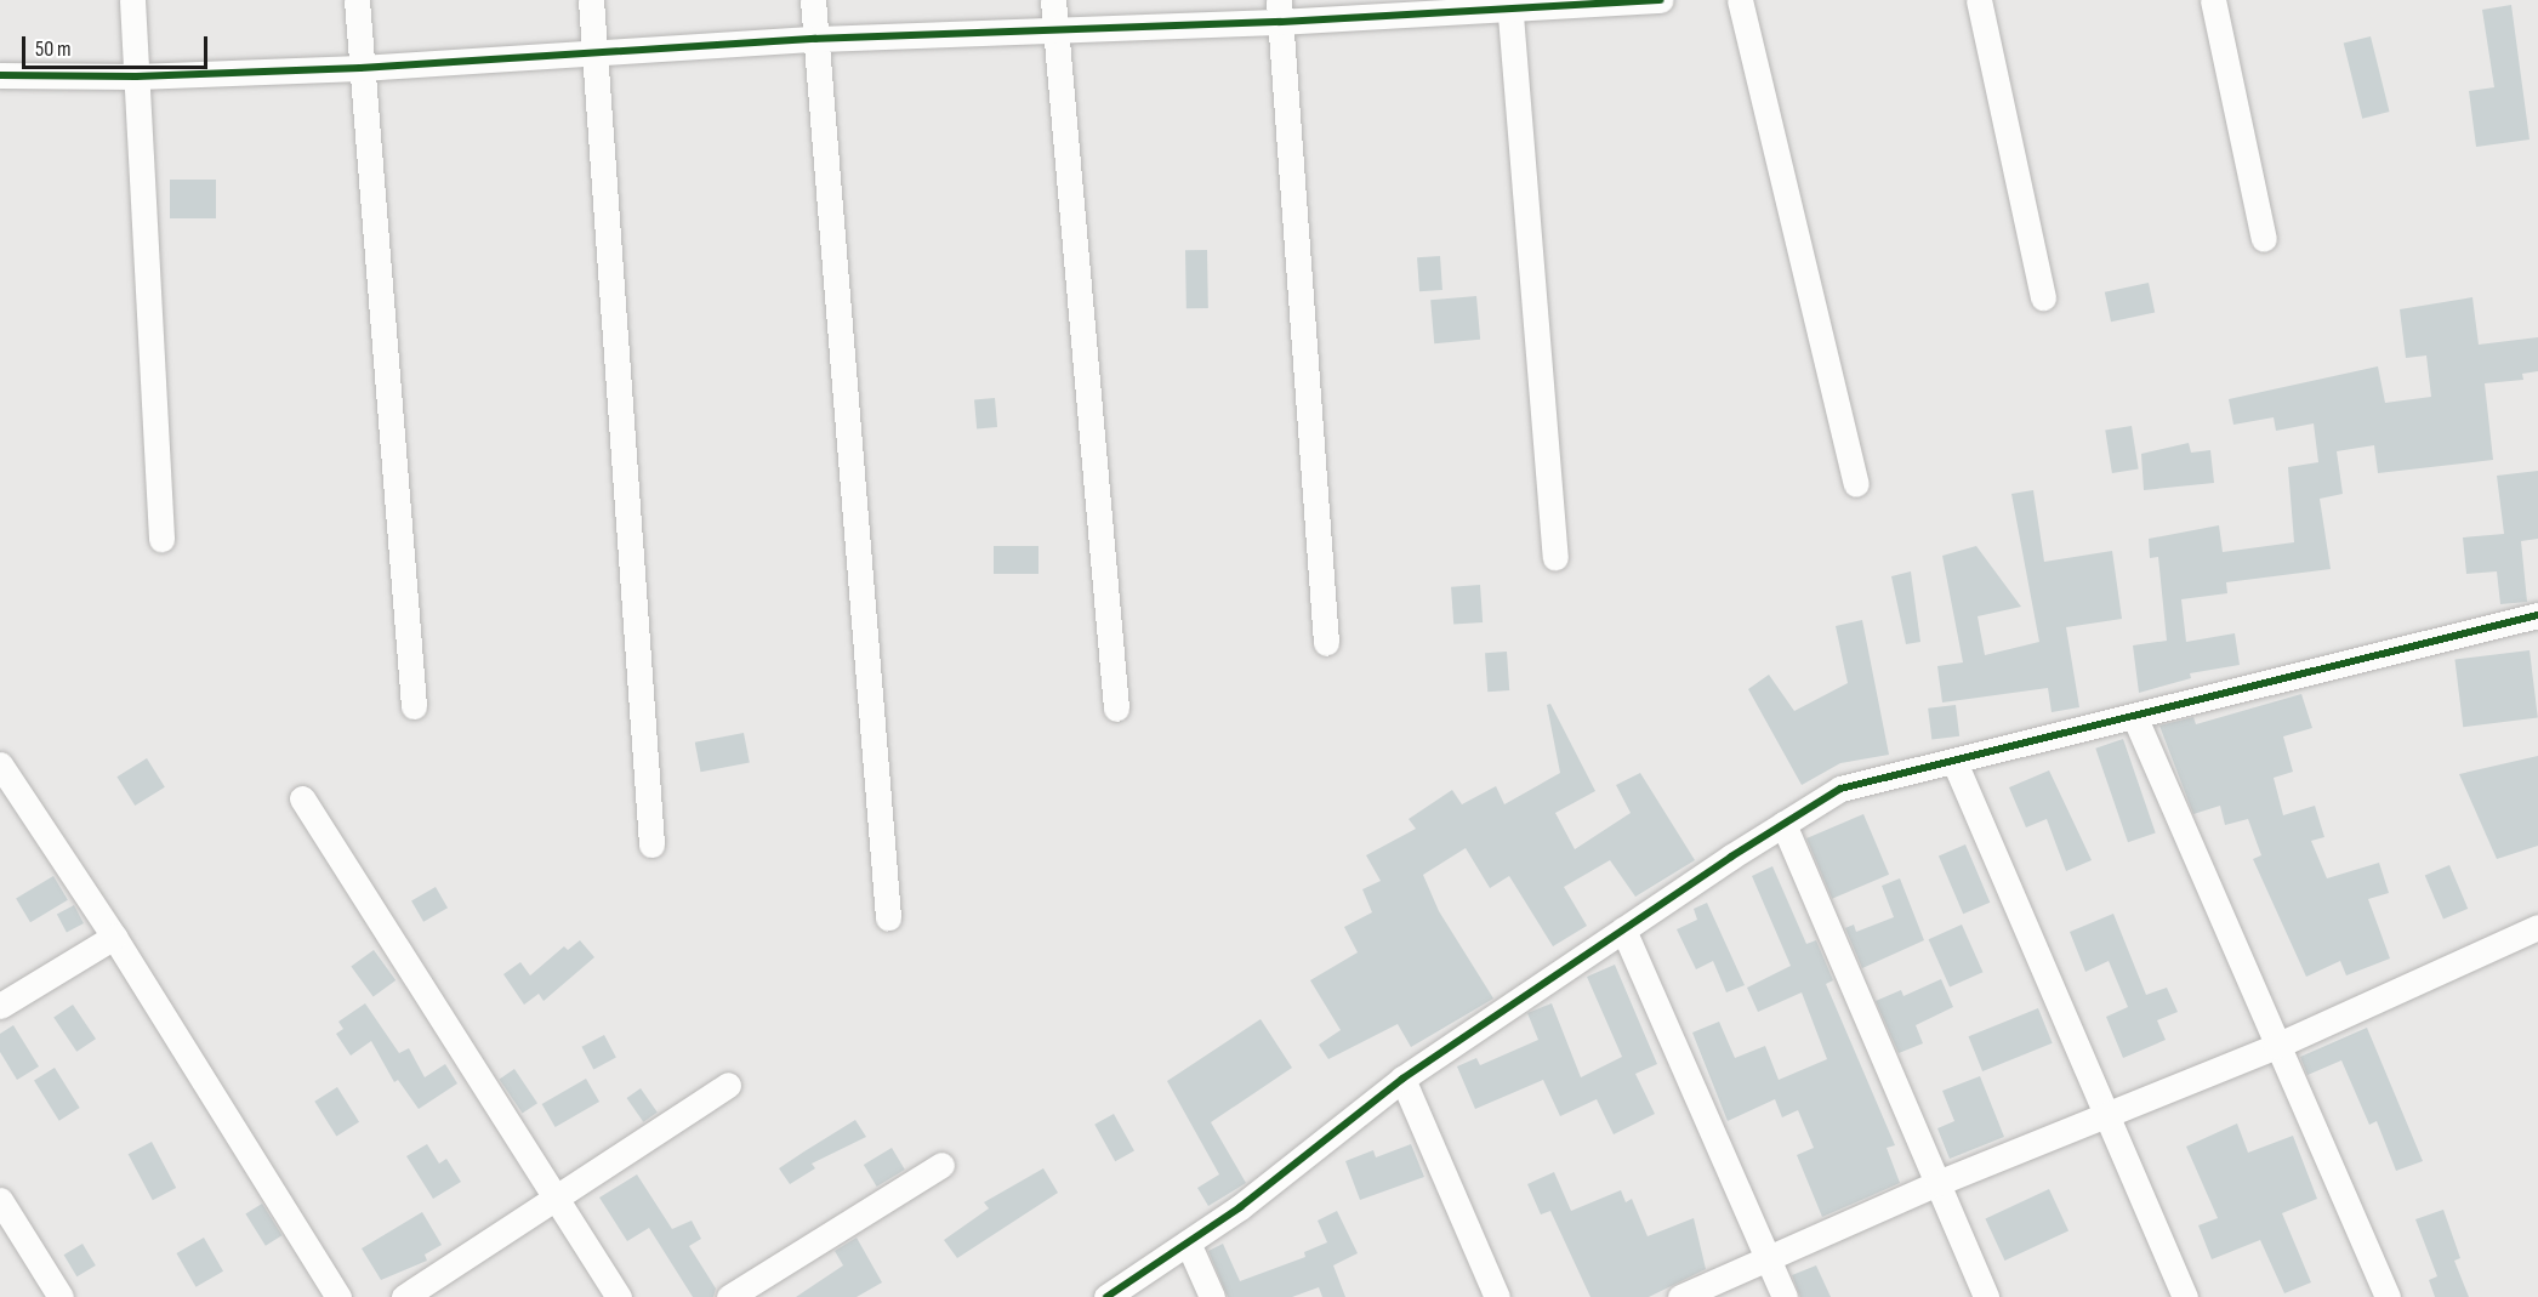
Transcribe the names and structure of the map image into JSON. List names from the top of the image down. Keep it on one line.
{"scale_bar":"50 m"}
